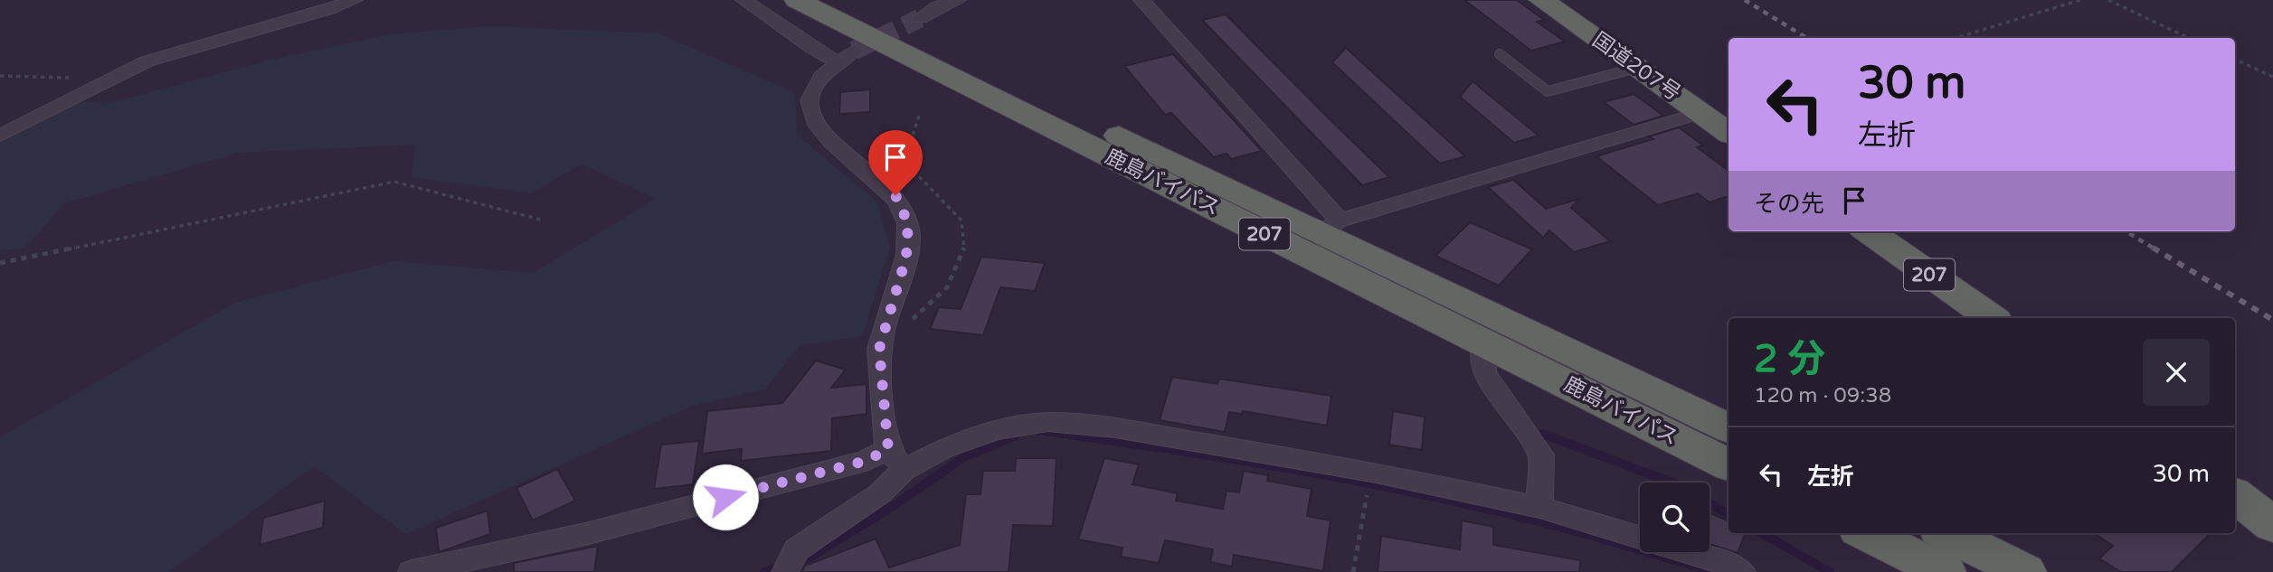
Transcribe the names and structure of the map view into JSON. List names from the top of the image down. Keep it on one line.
{"streets":{"highway":["国道207号","鹿島バイパス","207"]},"page":{"turn":["30 m","左折"],"then":"その先","heading":["2 分","120 m · 09:38"],"list":[{"name":"左折","value":"30 m"}]}}
